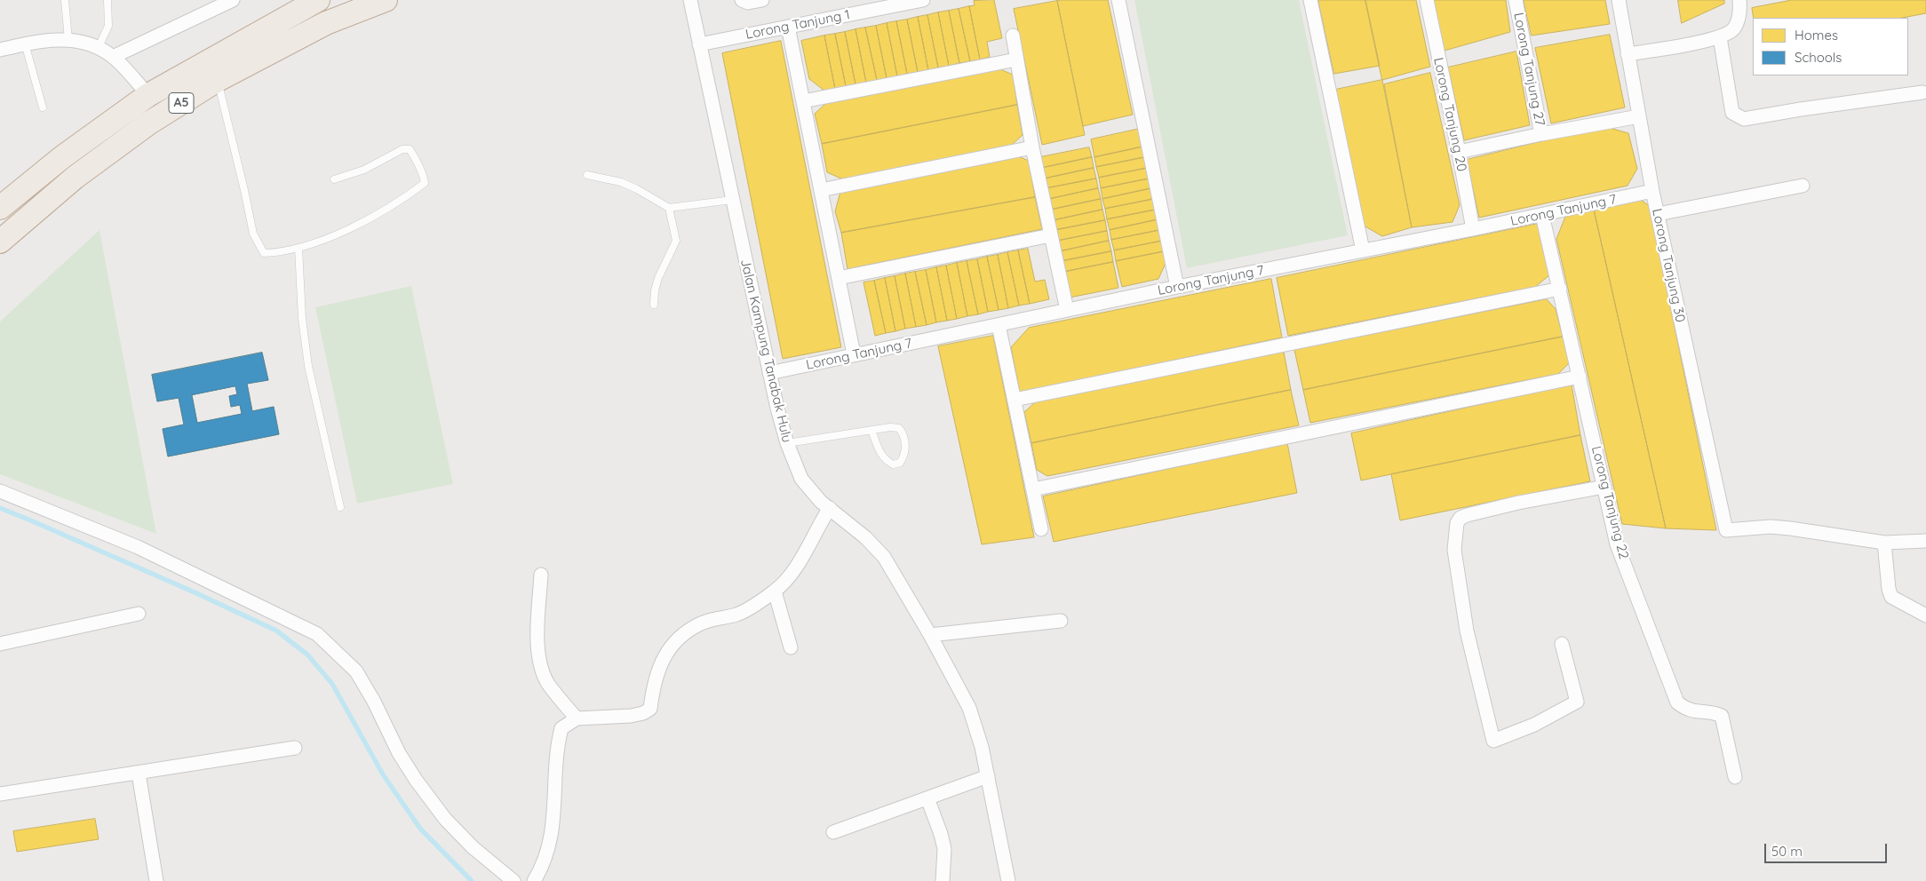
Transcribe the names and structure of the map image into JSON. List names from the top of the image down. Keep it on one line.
{"streets":{"highway":["A5"],"street":["Lorong Tanjung 1","Lorong Tanjung 27","Lorong Tanjung 20","Lorong Tanjung 7","Lorong Tanjung 30","Jalan Kampung Tanabak Hulu","Lorong Tanjung 22"]},"crossings":[["Lorong Tanjung 1","Jalan Kampung Tanabak Hulu"],["Lorong Tanjung 27","Lorong Tanjung 20"],["Lorong Tanjung 20","Lorong Tanjung 7"],["Lorong Tanjung 7","Lorong Tanjung 30"],["Lorong Tanjung 7","Jalan Kampung Tanabak Hulu"],["Lorong Tanjung 7","Lorong Tanjung 22"]],"legend":["Homes","Schools"],"scale_bar":"50 m"}
